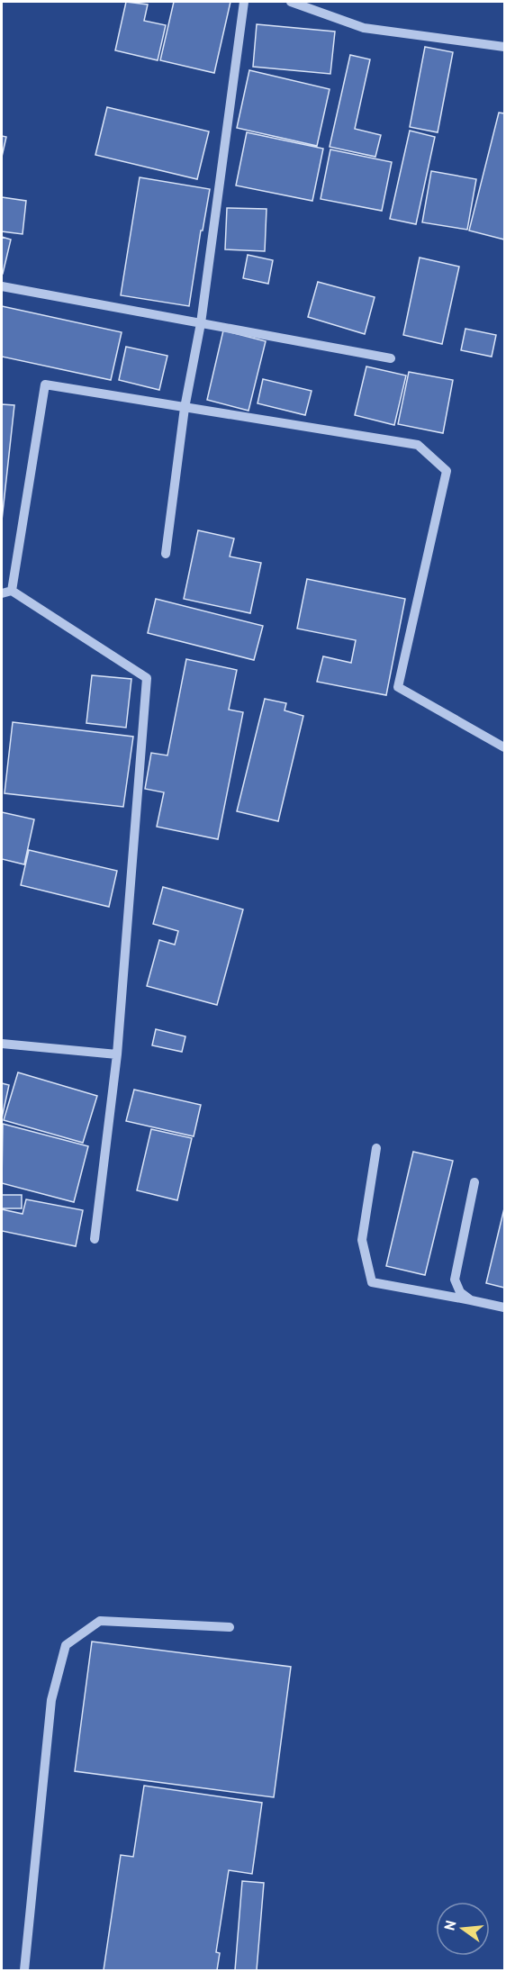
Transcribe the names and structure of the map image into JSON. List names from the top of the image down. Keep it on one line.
{"north":"left"}
